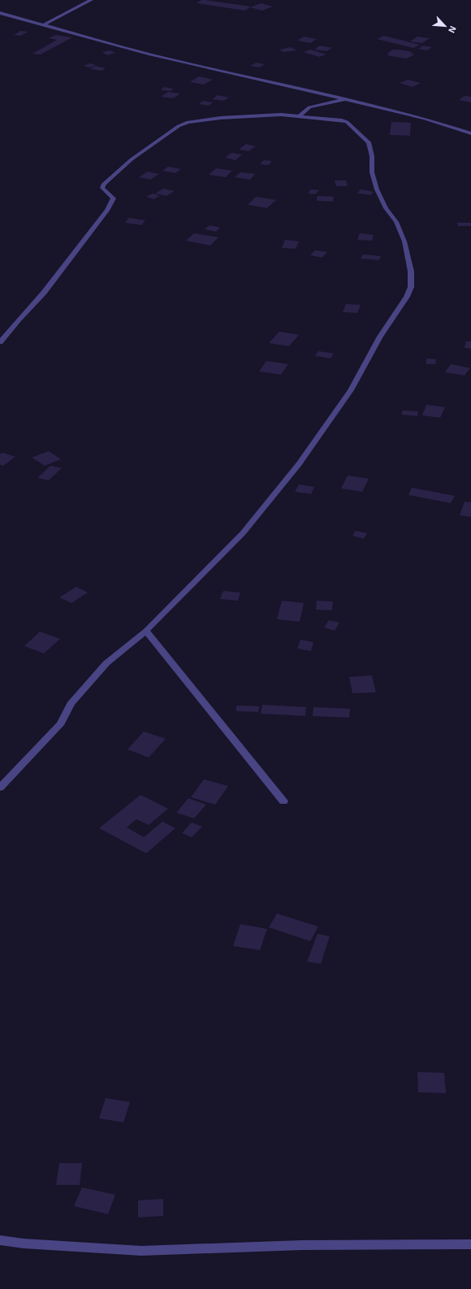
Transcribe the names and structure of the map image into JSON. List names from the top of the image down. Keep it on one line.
{"north":"bottom right"}
